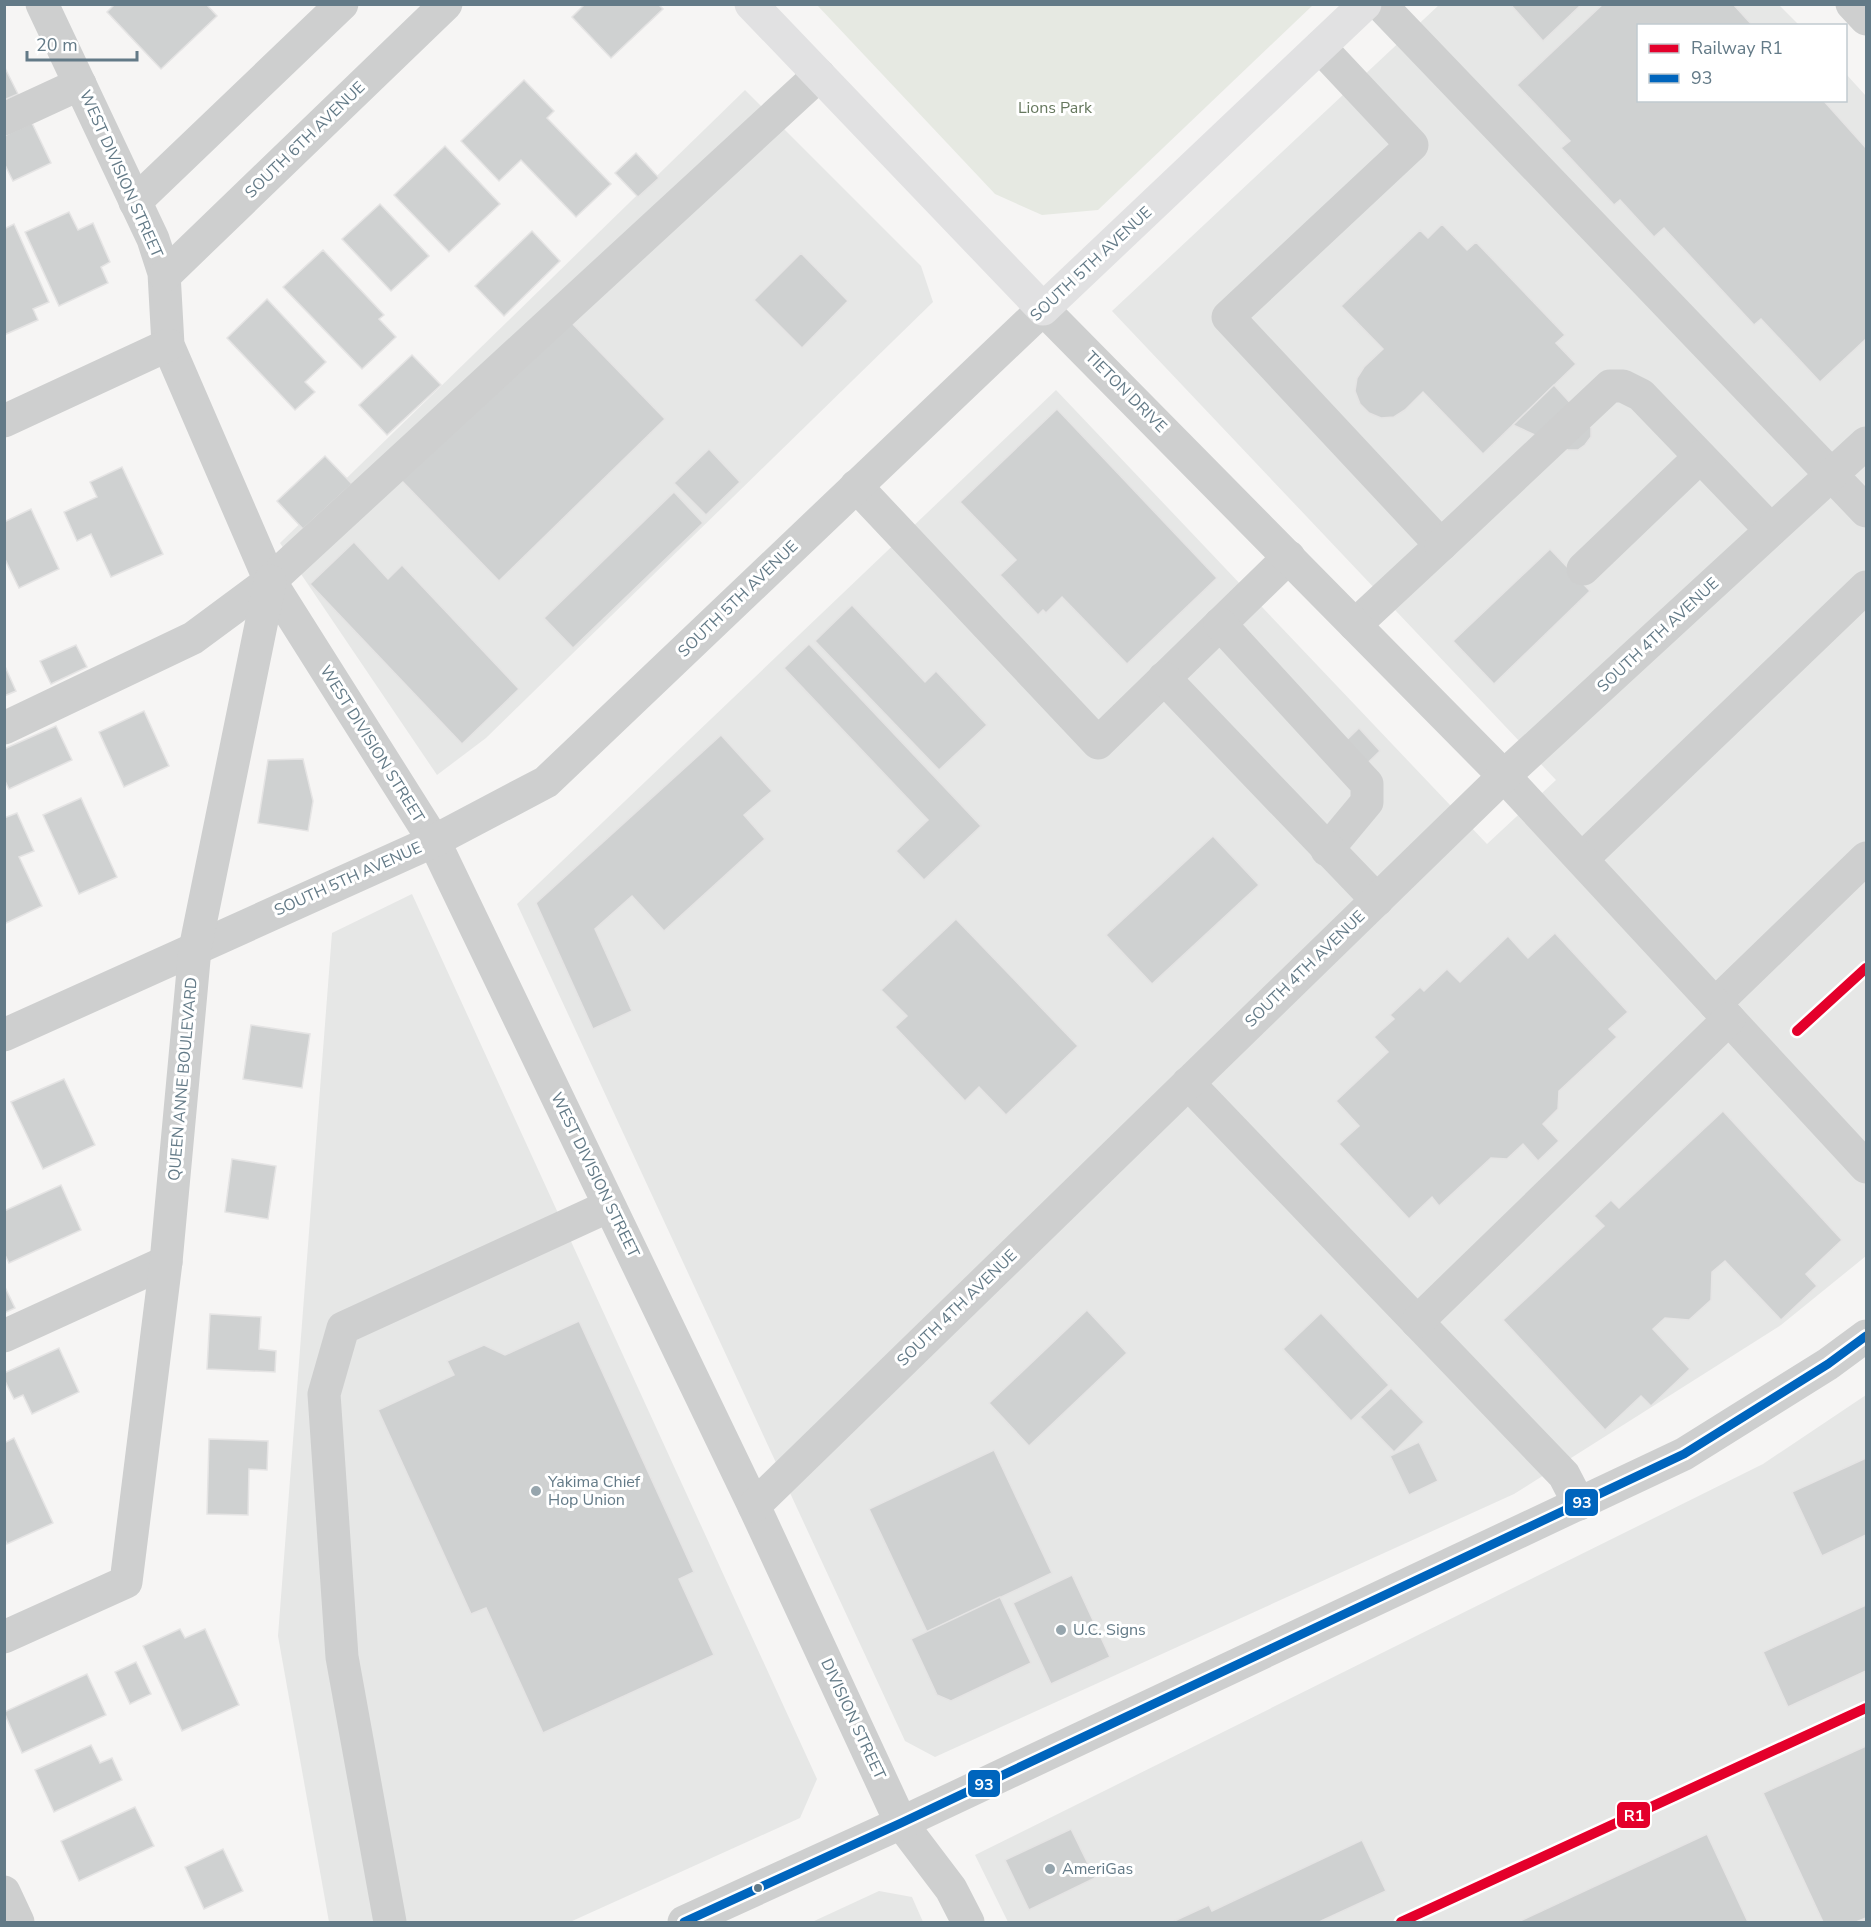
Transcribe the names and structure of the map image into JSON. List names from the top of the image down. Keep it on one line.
{"streets":{"main road":["SOUTH 5TH AVENUE","TIETON DRIVE"],"street":["SOUTH 6TH AVENUE","WEST DIVISION STREET","SOUTH 4TH AVENUE","QUEEN ANNE BOULEVARD","DIVISION STREET"]},"crossings":[["SOUTH 6TH AVENUE","WEST DIVISION STREET"],["WEST DIVISION STREET","SOUTH 5TH AVENUE"],["WEST DIVISION STREET","SOUTH 4TH AVENUE"],["WEST DIVISION STREET","QUEEN ANNE BOULEVARD"],["WEST DIVISION STREET","DIVISION STREET"],["SOUTH 5TH AVENUE","TIETON DRIVE"],["SOUTH 5TH AVENUE","QUEEN ANNE BOULEVARD"],["TIETON DRIVE","SOUTH 4TH AVENUE"],["SOUTH 4TH AVENUE","DIVISION STREET"]],"parks":["Lions Park"],"places":["Yakima Chief Hop Union","U.C. Signs","AmeriGas"],"lines":["rail line R1","transit line 93"],"legend":["Railway R1","93"],"scale_bar":"20 m"}
